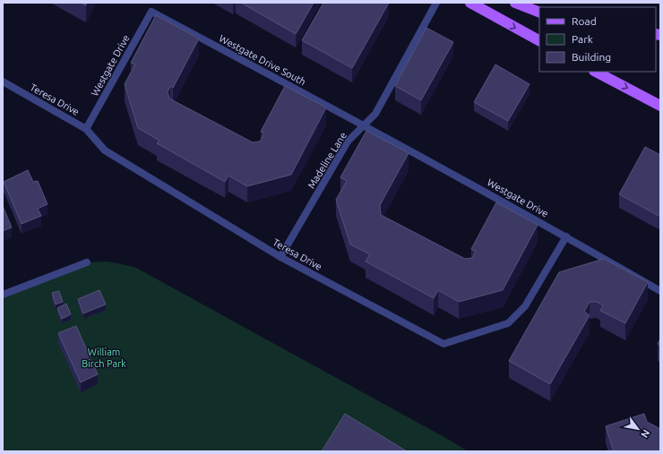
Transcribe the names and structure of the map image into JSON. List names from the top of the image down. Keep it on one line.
{"streets":{"street":["Westgate Drive South","Westgate Drive","Teresa Drive","Madeline Lane"]},"crossings":[["Westgate Drive South","Westgate Drive"],["Westgate Drive South","Madeline Lane"],["Westgate Drive","Teresa Drive"],["Westgate Drive","Madeline Lane"],["Teresa Drive","Madeline Lane"]],"parks":["William Birch Park"],"legend":["Road","Park","Building"],"north":"bottom right"}
